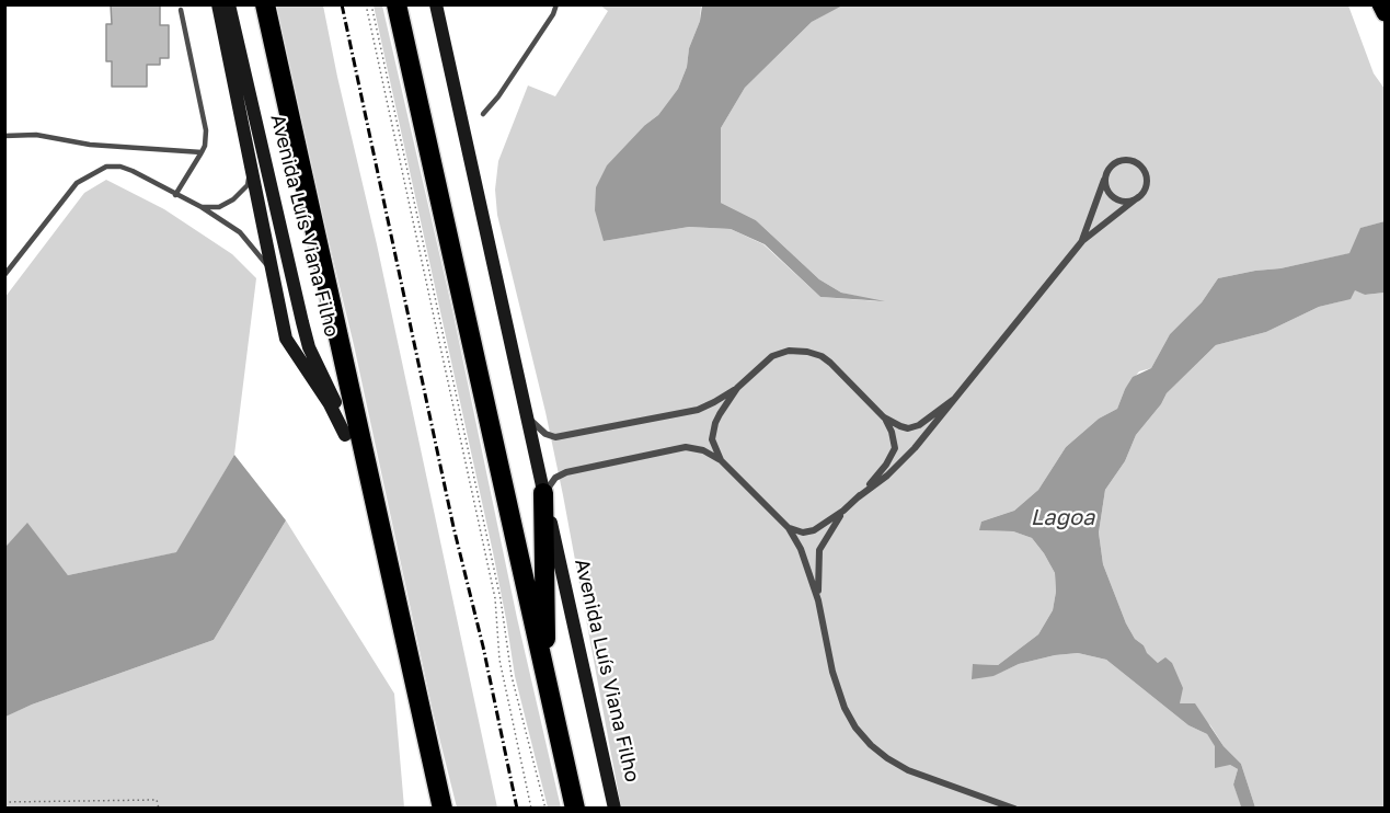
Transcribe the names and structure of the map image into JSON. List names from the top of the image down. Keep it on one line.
{"streets":{"highway":["Avenida Luís Viana Filho"]},"water":["Lagoa"]}
